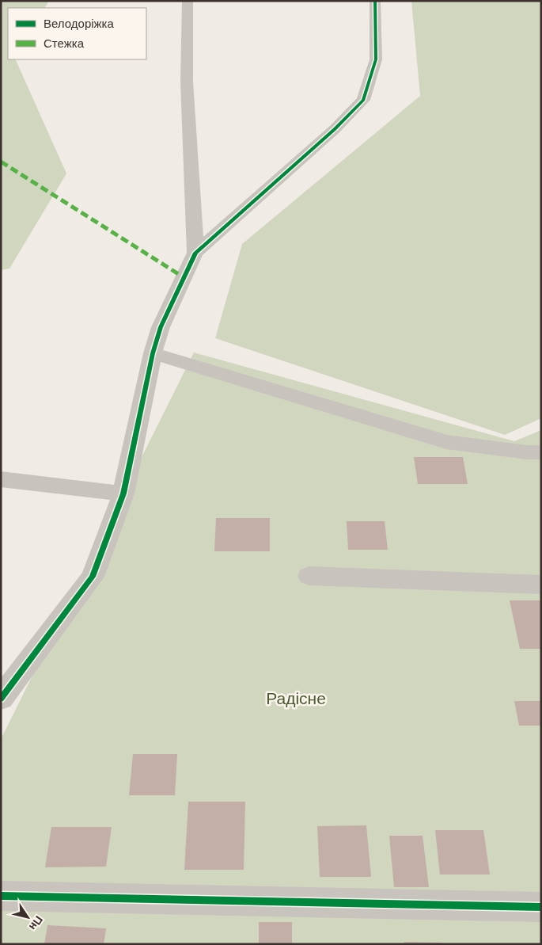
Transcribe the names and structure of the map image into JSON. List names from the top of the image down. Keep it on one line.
{"parks":["Радісне"],"legend":["Велодоріжка","Стежка"],"north":"bottom right"}
